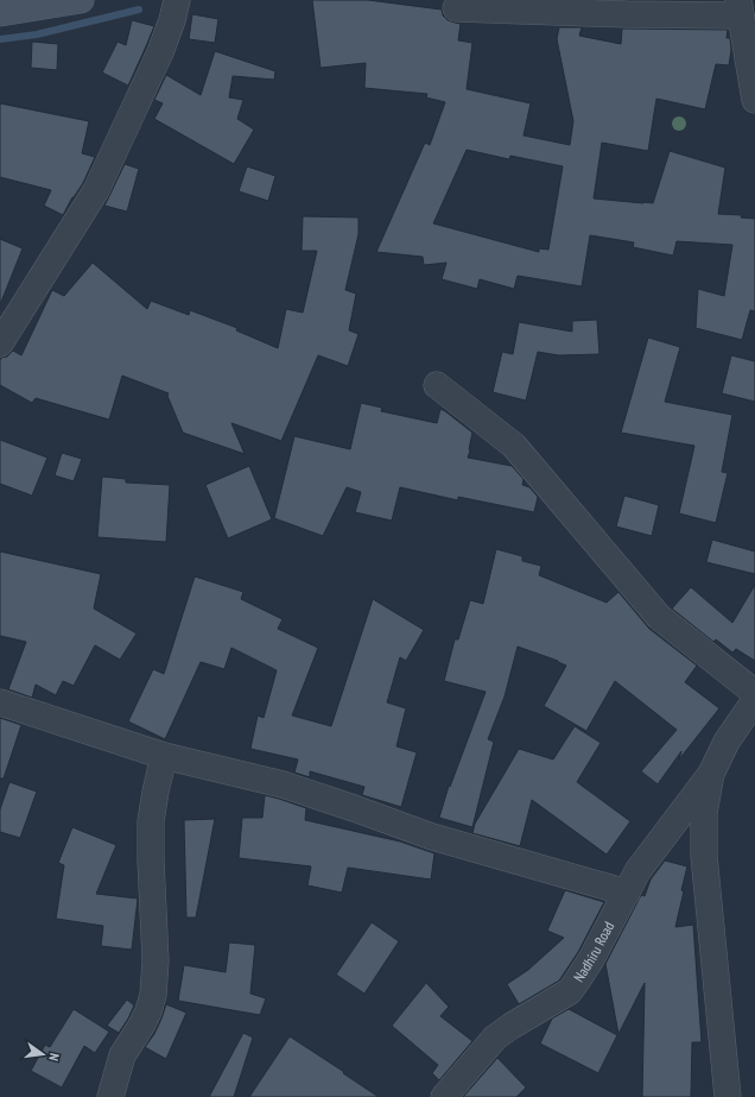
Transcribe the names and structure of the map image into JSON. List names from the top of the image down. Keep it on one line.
{"streets":{"street":["Nadhiru Road"]},"north":"right"}
